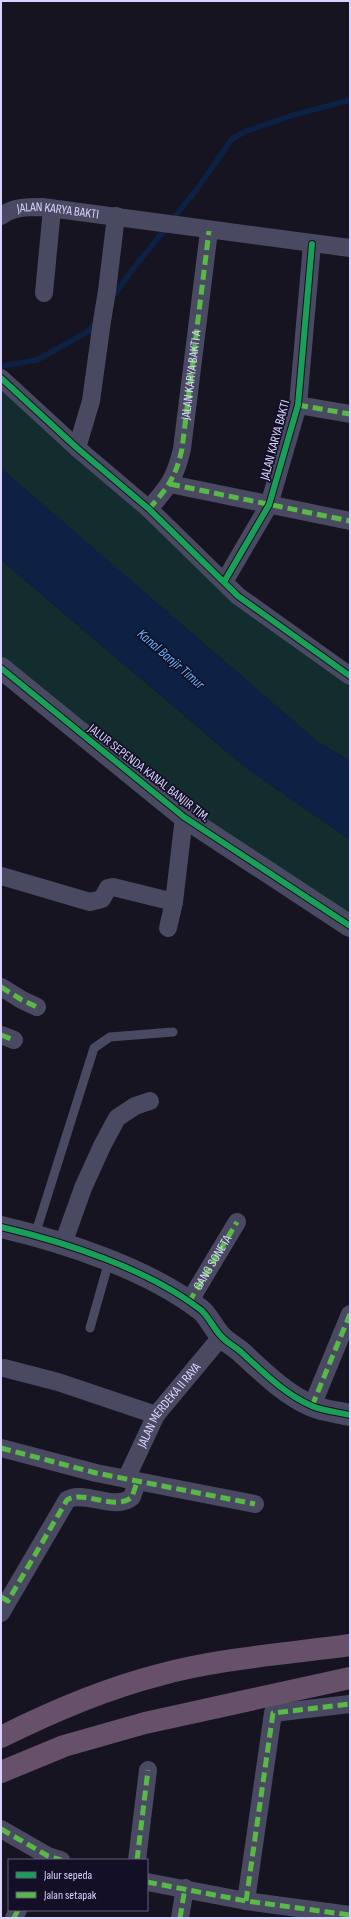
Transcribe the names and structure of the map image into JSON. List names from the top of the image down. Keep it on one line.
{"streets":{"street":["JALAN KARYA BAKTI","JALAN KARYA BAKTI A","JALUR SEPENDA KANAL BANJIR TIM.","GANG SONETA","JALAN MERDEKA II RAYA"]},"crossings":[["JALAN KARYA BAKTI","JALAN KARYA BAKTI A"]],"water":["Kanal Banjir Timur"],"legend":["Jalur sepeda","Jalan setapak"]}
